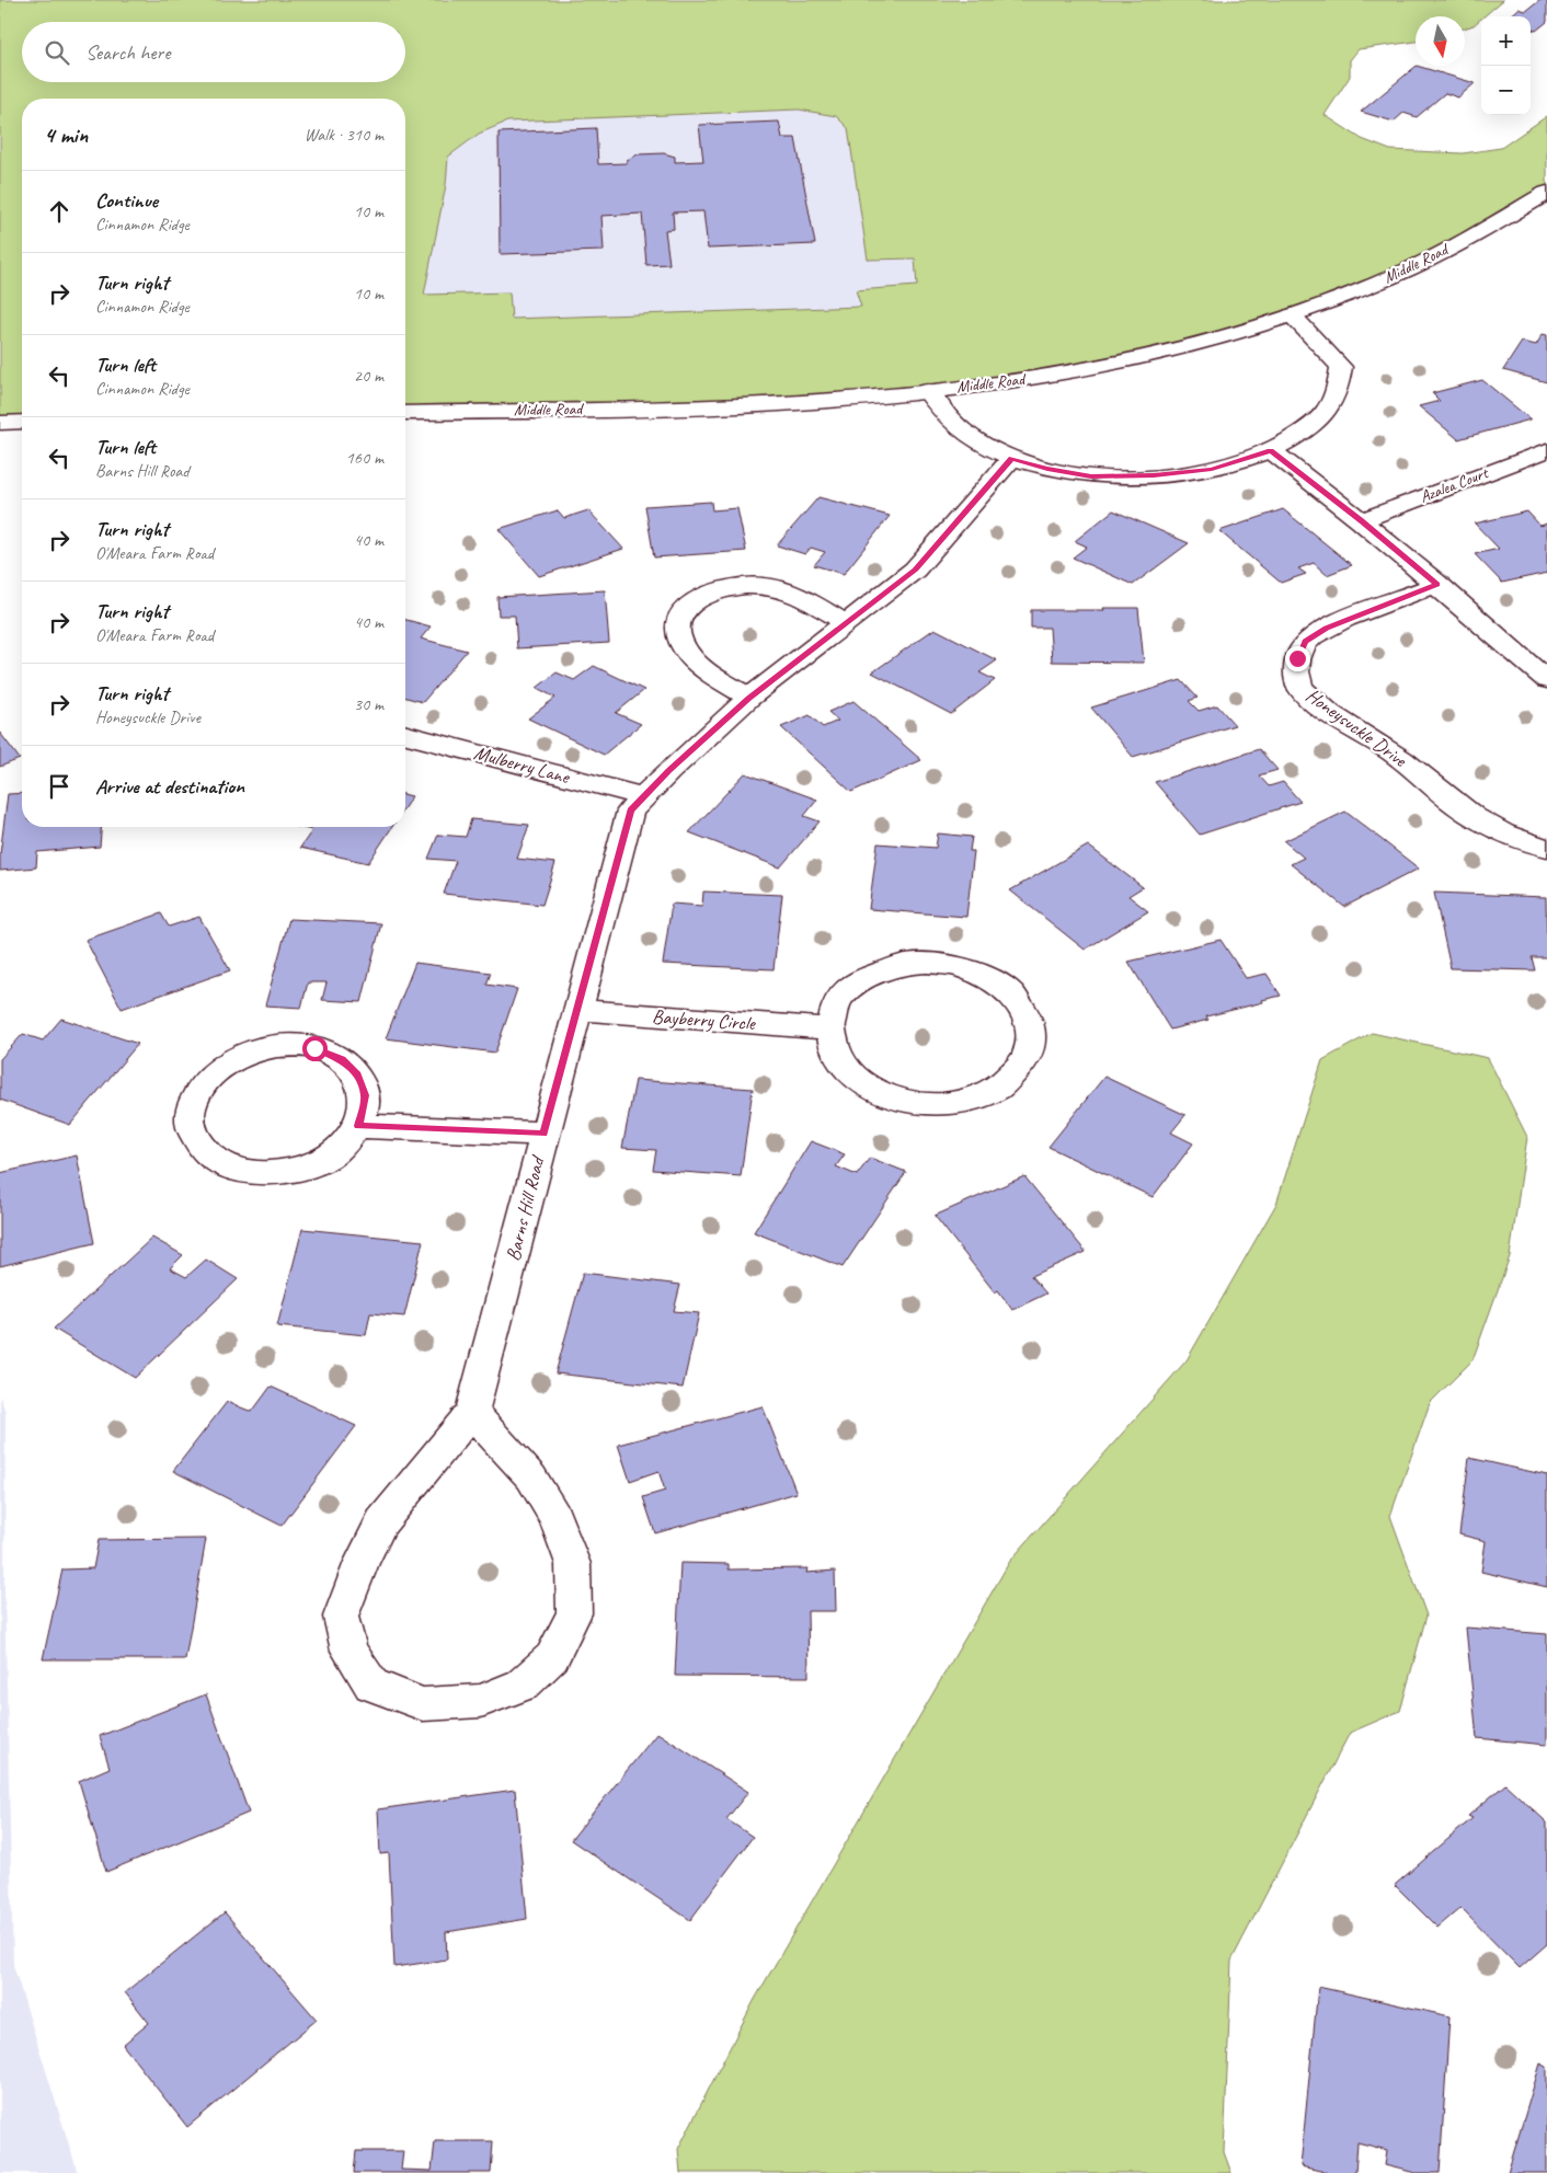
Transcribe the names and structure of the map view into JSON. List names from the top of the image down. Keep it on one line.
{"streets":{"street":["Middle Road","Azalea Court","Honeysuckle Drive","Mulberry Lane","Bayberry Circle","Barns Hill Road"]},"crossings":[["Mulberry Lane","Barns Hill Road"],["Bayberry Circle","Barns Hill Road"]],"north":"bottom","page":{"map_buttons":["+","−"],"search":"Search here","heading":["4 min","Walk · 310 m"],"list":[["Continue","Cinnamon Ridge","10 m"],["Turn right","Cinnamon Ridge","10 m"],["Turn left","Cinnamon Ridge","20 m"],["Turn left","Barns Hill Road","160 m"],["Turn right","O'Meara Farm Road","40 m"],["Turn right","O'Meara Farm Road","40 m"],["Turn right","Honeysuckle Drive","30 m"],"Arrive at destination"]}}
